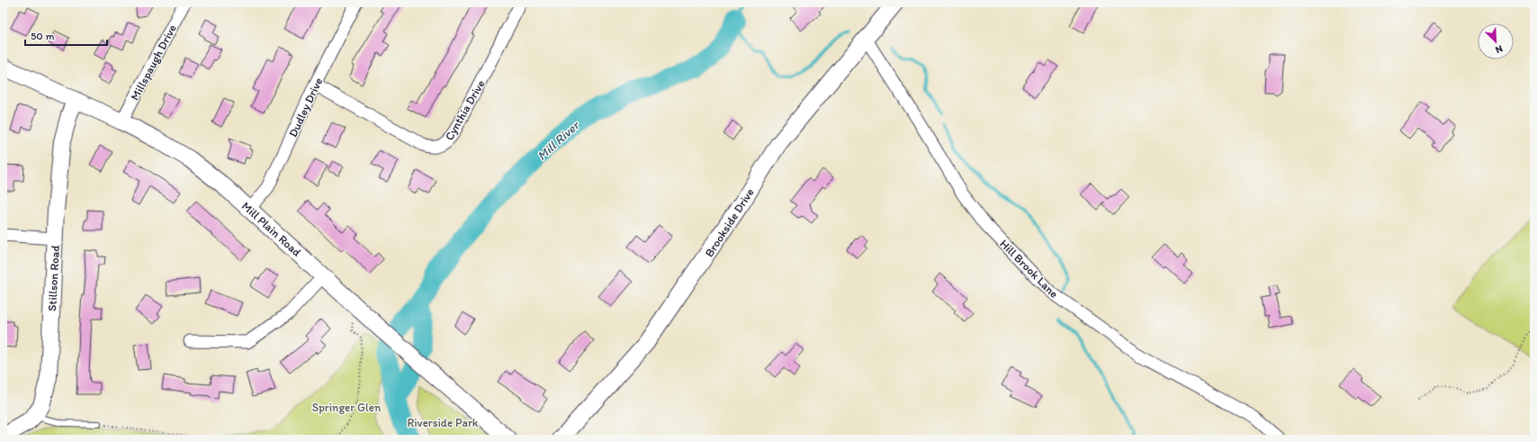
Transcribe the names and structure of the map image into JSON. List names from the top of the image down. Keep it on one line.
{"streets":{"main road":["Brookside Drive","Mill Plain Road","Stillson Road"],"street":["Millspaugh Drive","Dudley Drive","Cynthia Drive","Hill Brook Lane"]},"crossings":[["Millspaugh Drive","Mill Plain Road"],["Dudley Drive","Cynthia Drive"],["Dudley Drive","Mill Plain Road"],["Brookside Drive","Hill Brook Lane"],["Mill Plain Road","Stillson Road"]],"water":["Mill River"],"parks":["Springer Glen","Riverside Park"],"scale_bar":"50 m","north":"bottom right"}
